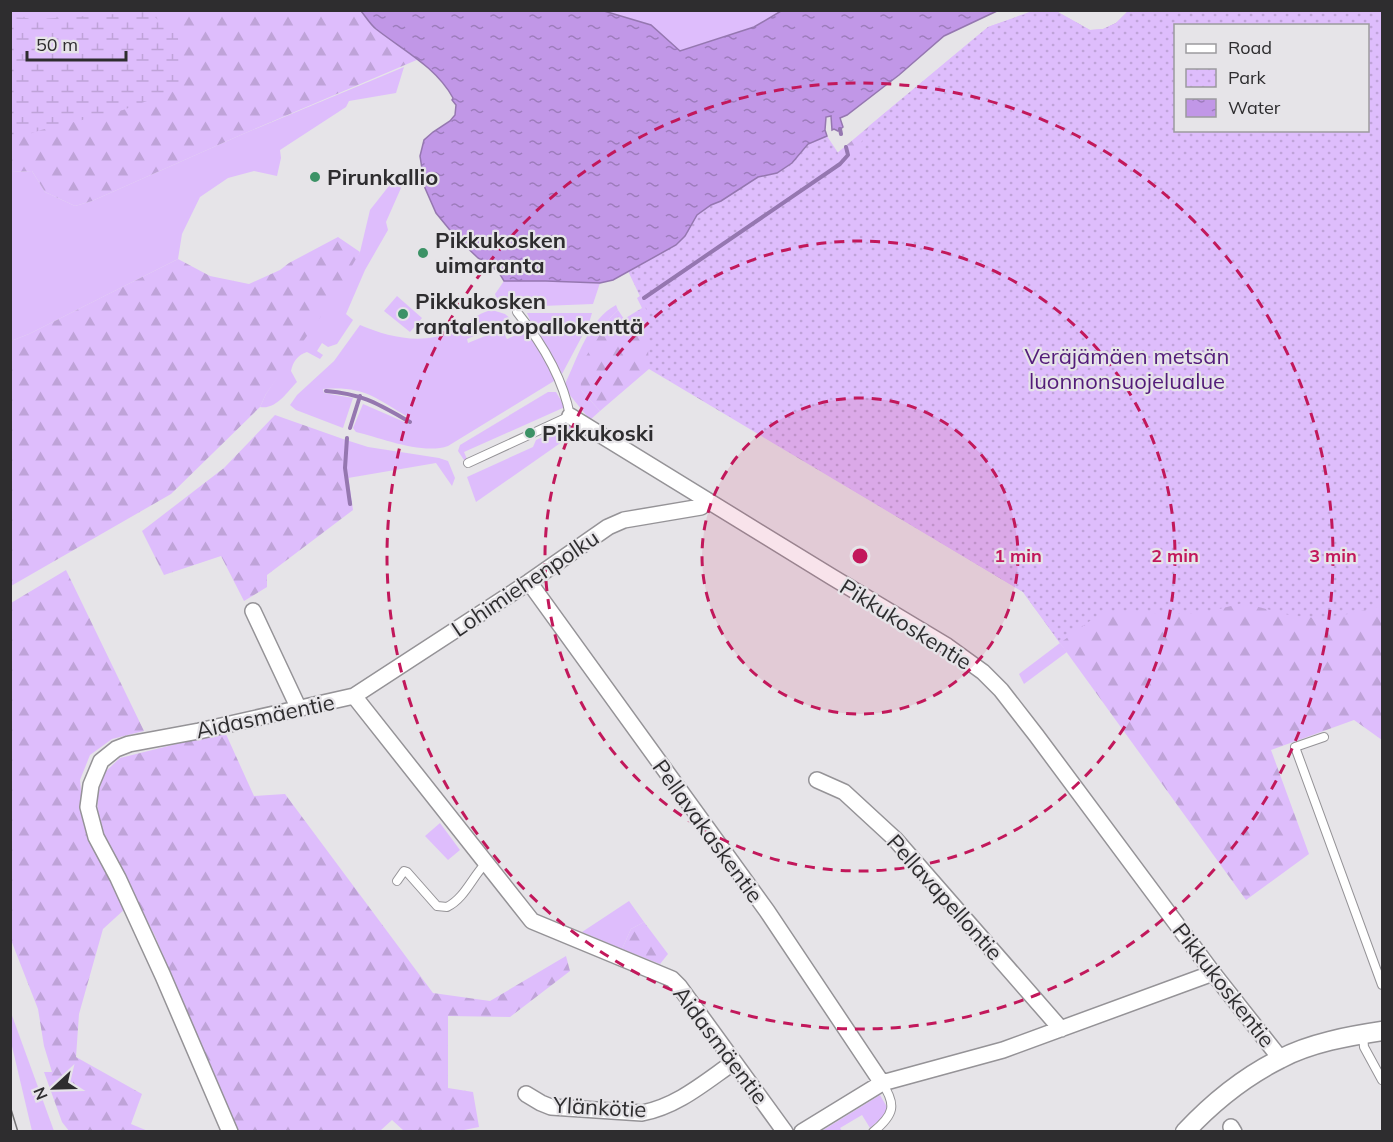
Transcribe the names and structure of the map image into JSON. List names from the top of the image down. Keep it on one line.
{"streets":{"street":["Lohimiehenpolku","Pikkukoskentie","Aidasmäentie","Pellavakaskentie","Pellavapellontie","Ylänkötie"]},"crossings":[["Lohimiehenpolku","Pikkukoskentie"],["Lohimiehenpolku","Aidasmäentie"],["Lohimiehenpolku","Pellavakaskentie"],["Aidasmäentie","Ylänkötie"]],"parks":["Veräjämäen metsän luonnonsuojelualue"],"places":["Pirunkallio","Pikkukosken uimaranta","Pikkukosken rantalentopallokenttä","Pikkukoski"],"legend":["Road","Park","Water"],"scale_bar":"50 m","north":"left","rings":["1 min","2 min","3 min"]}
